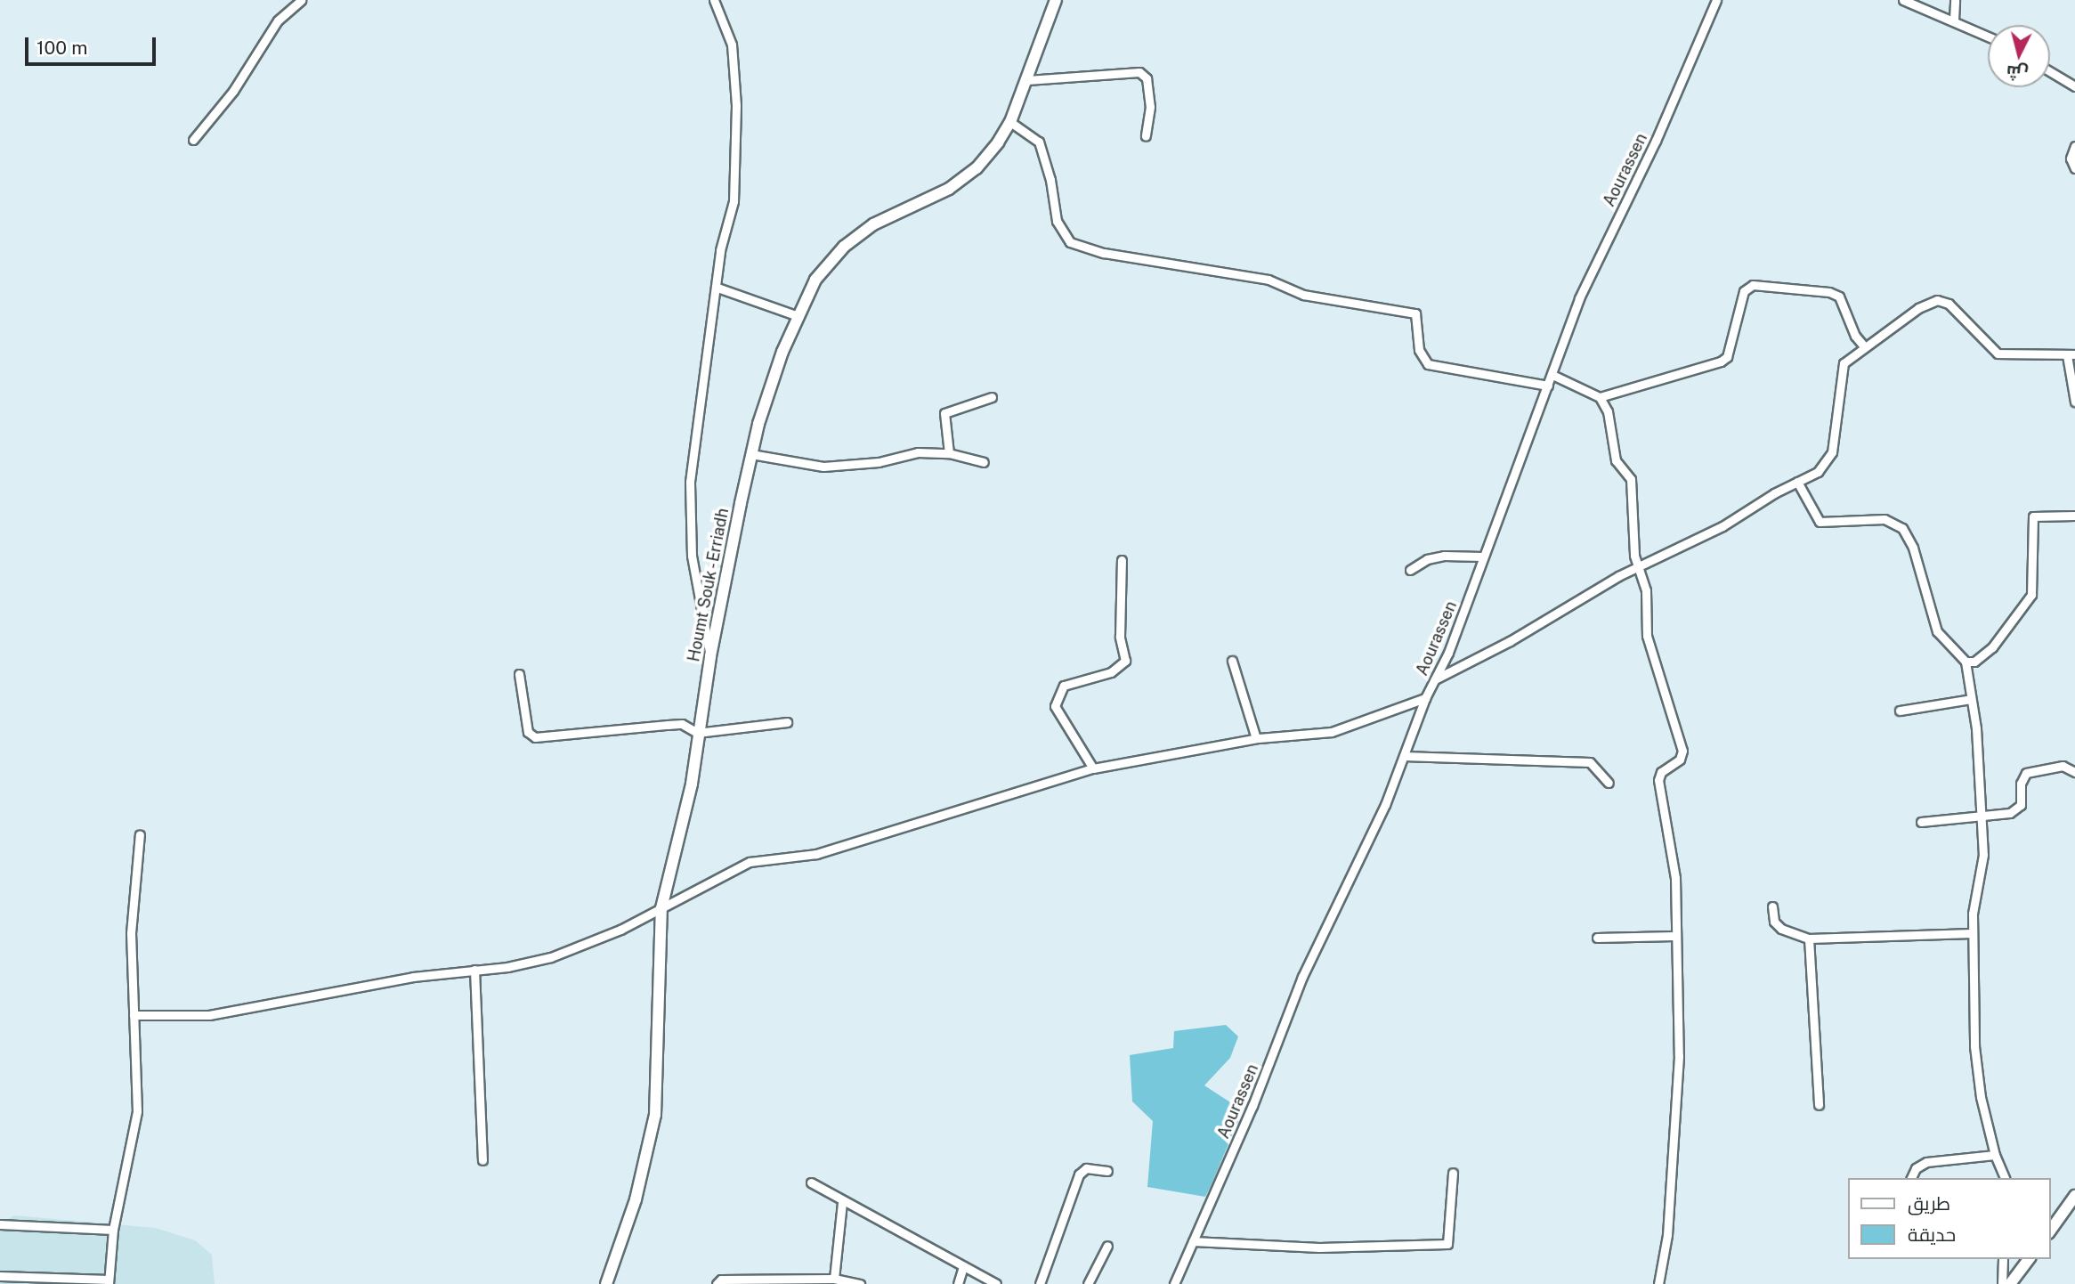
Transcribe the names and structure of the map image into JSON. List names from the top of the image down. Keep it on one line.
{"streets":{"street":["Aourassen","Houmt Souk - Erriadh"]},"legend":["طريق","حديقة"],"scale_bar":"100 m","north":"bottom"}
